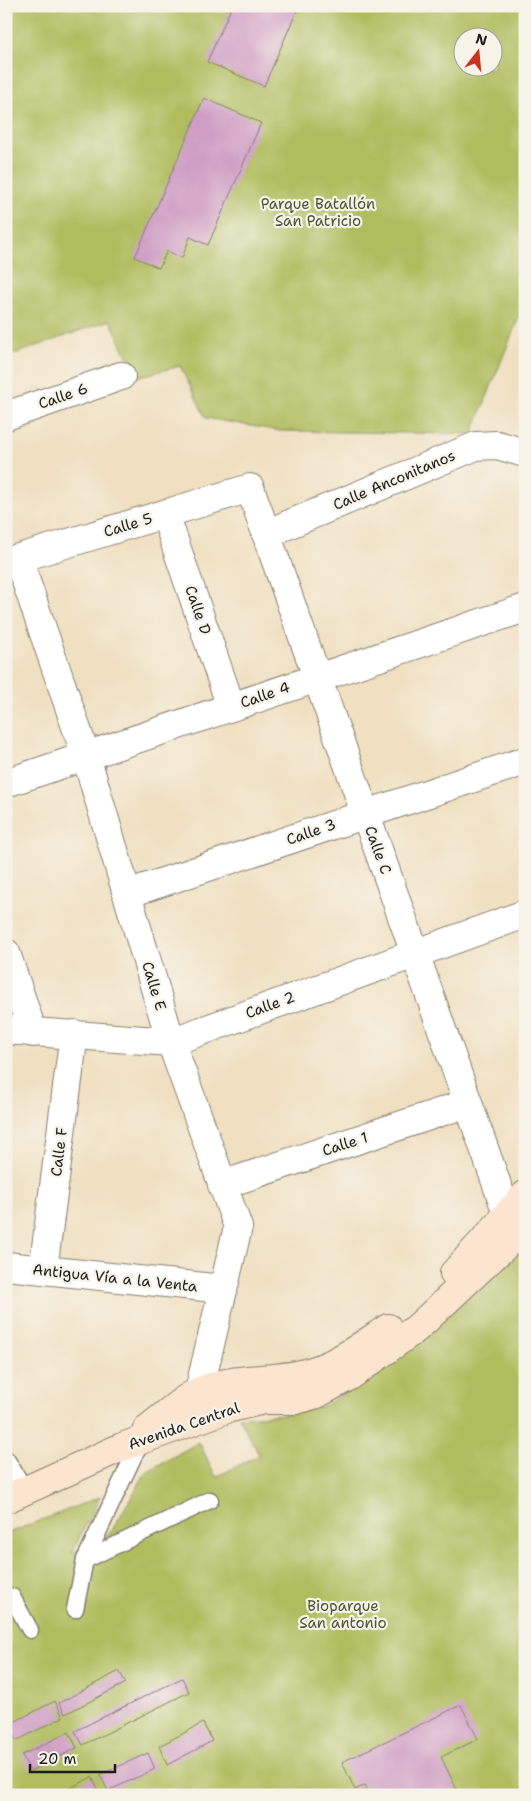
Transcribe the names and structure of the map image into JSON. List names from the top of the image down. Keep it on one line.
{"streets":{"street":["Calle 6","Calle Anconitanos","Calle 5","Calle D","Calle 4","Calle 3","Calle C","Calle E","Calle 2","Calle 1","Calle F","Antigua Vía a la Venta","Avenida Central"]},"crossings":[["Calle Anconitanos","Calle C"],["Calle 5","Calle D"],["Calle 5","Calle C"],["Calle 5","Calle E"],["Calle D","Calle 4"],["Calle 4","Calle C"],["Calle 4","Calle E"],["Calle 3","Calle C"],["Calle 3","Calle E"],["Calle C","Calle 2"],["Calle C","Calle 1"],["Calle C","Avenida Central"],["Calle E","Calle 2"],["Calle E","Calle 1"],["Calle E","Antigua Vía a la Venta"],["Calle E","Avenida Central"],["Calle 2","Calle F"],["Calle F","Antigua Vía a la Venta"]],"parks":["Parque Batallón San Patricio","Bioparque San antonio"],"scale_bar":"20 m","north":"top"}
